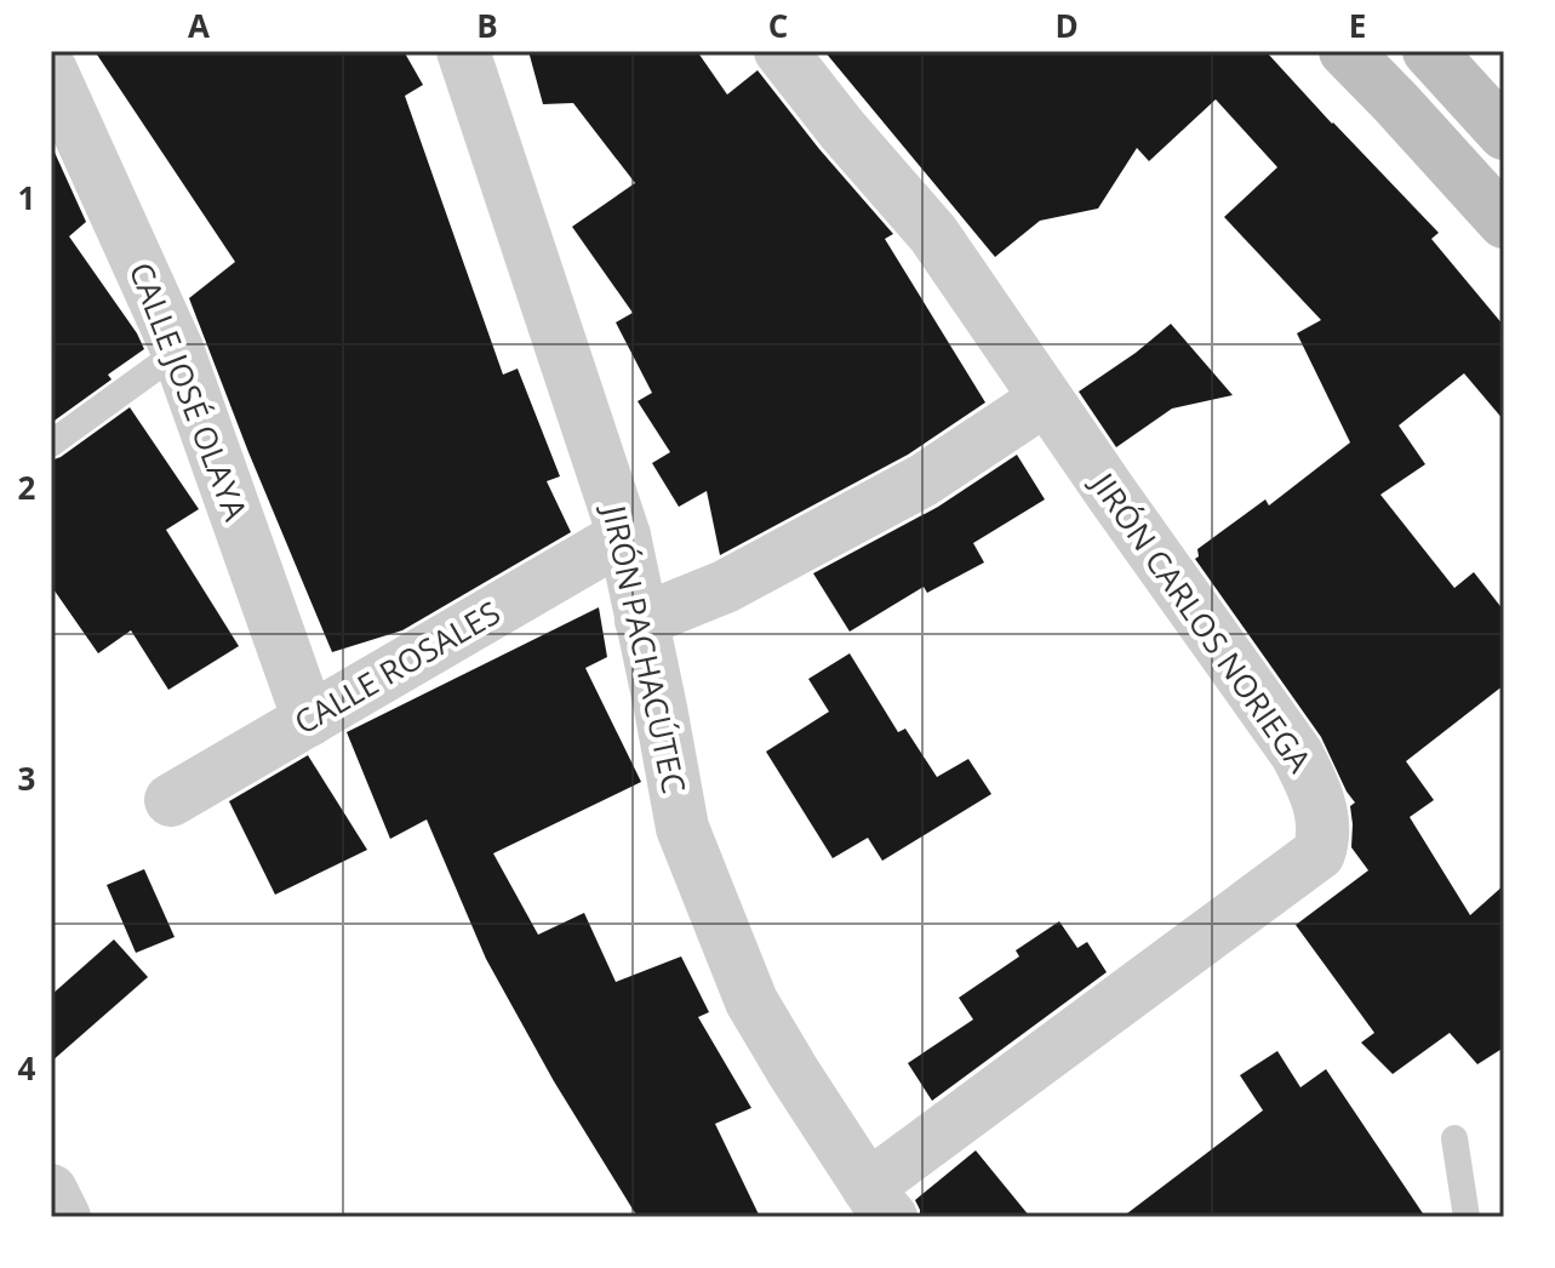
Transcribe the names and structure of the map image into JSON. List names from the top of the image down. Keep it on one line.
{"streets":{"street":["CALLE JOSÉ OLAYA","JIRÓN CARLOS NORIEGA","JIRÓN PACHACÚTEC","CALLE ROSALES"]},"crossings":[["CALLE JOSÉ OLAYA","CALLE ROSALES"],["JIRÓN CARLOS NORIEGA","JIRÓN PACHACÚTEC"],["JIRÓN PACHACÚTEC","CALLE ROSALES"]],"grid":{"columns":["A","B","C","D","E"],"rows":["1","2","3","4"]}}
